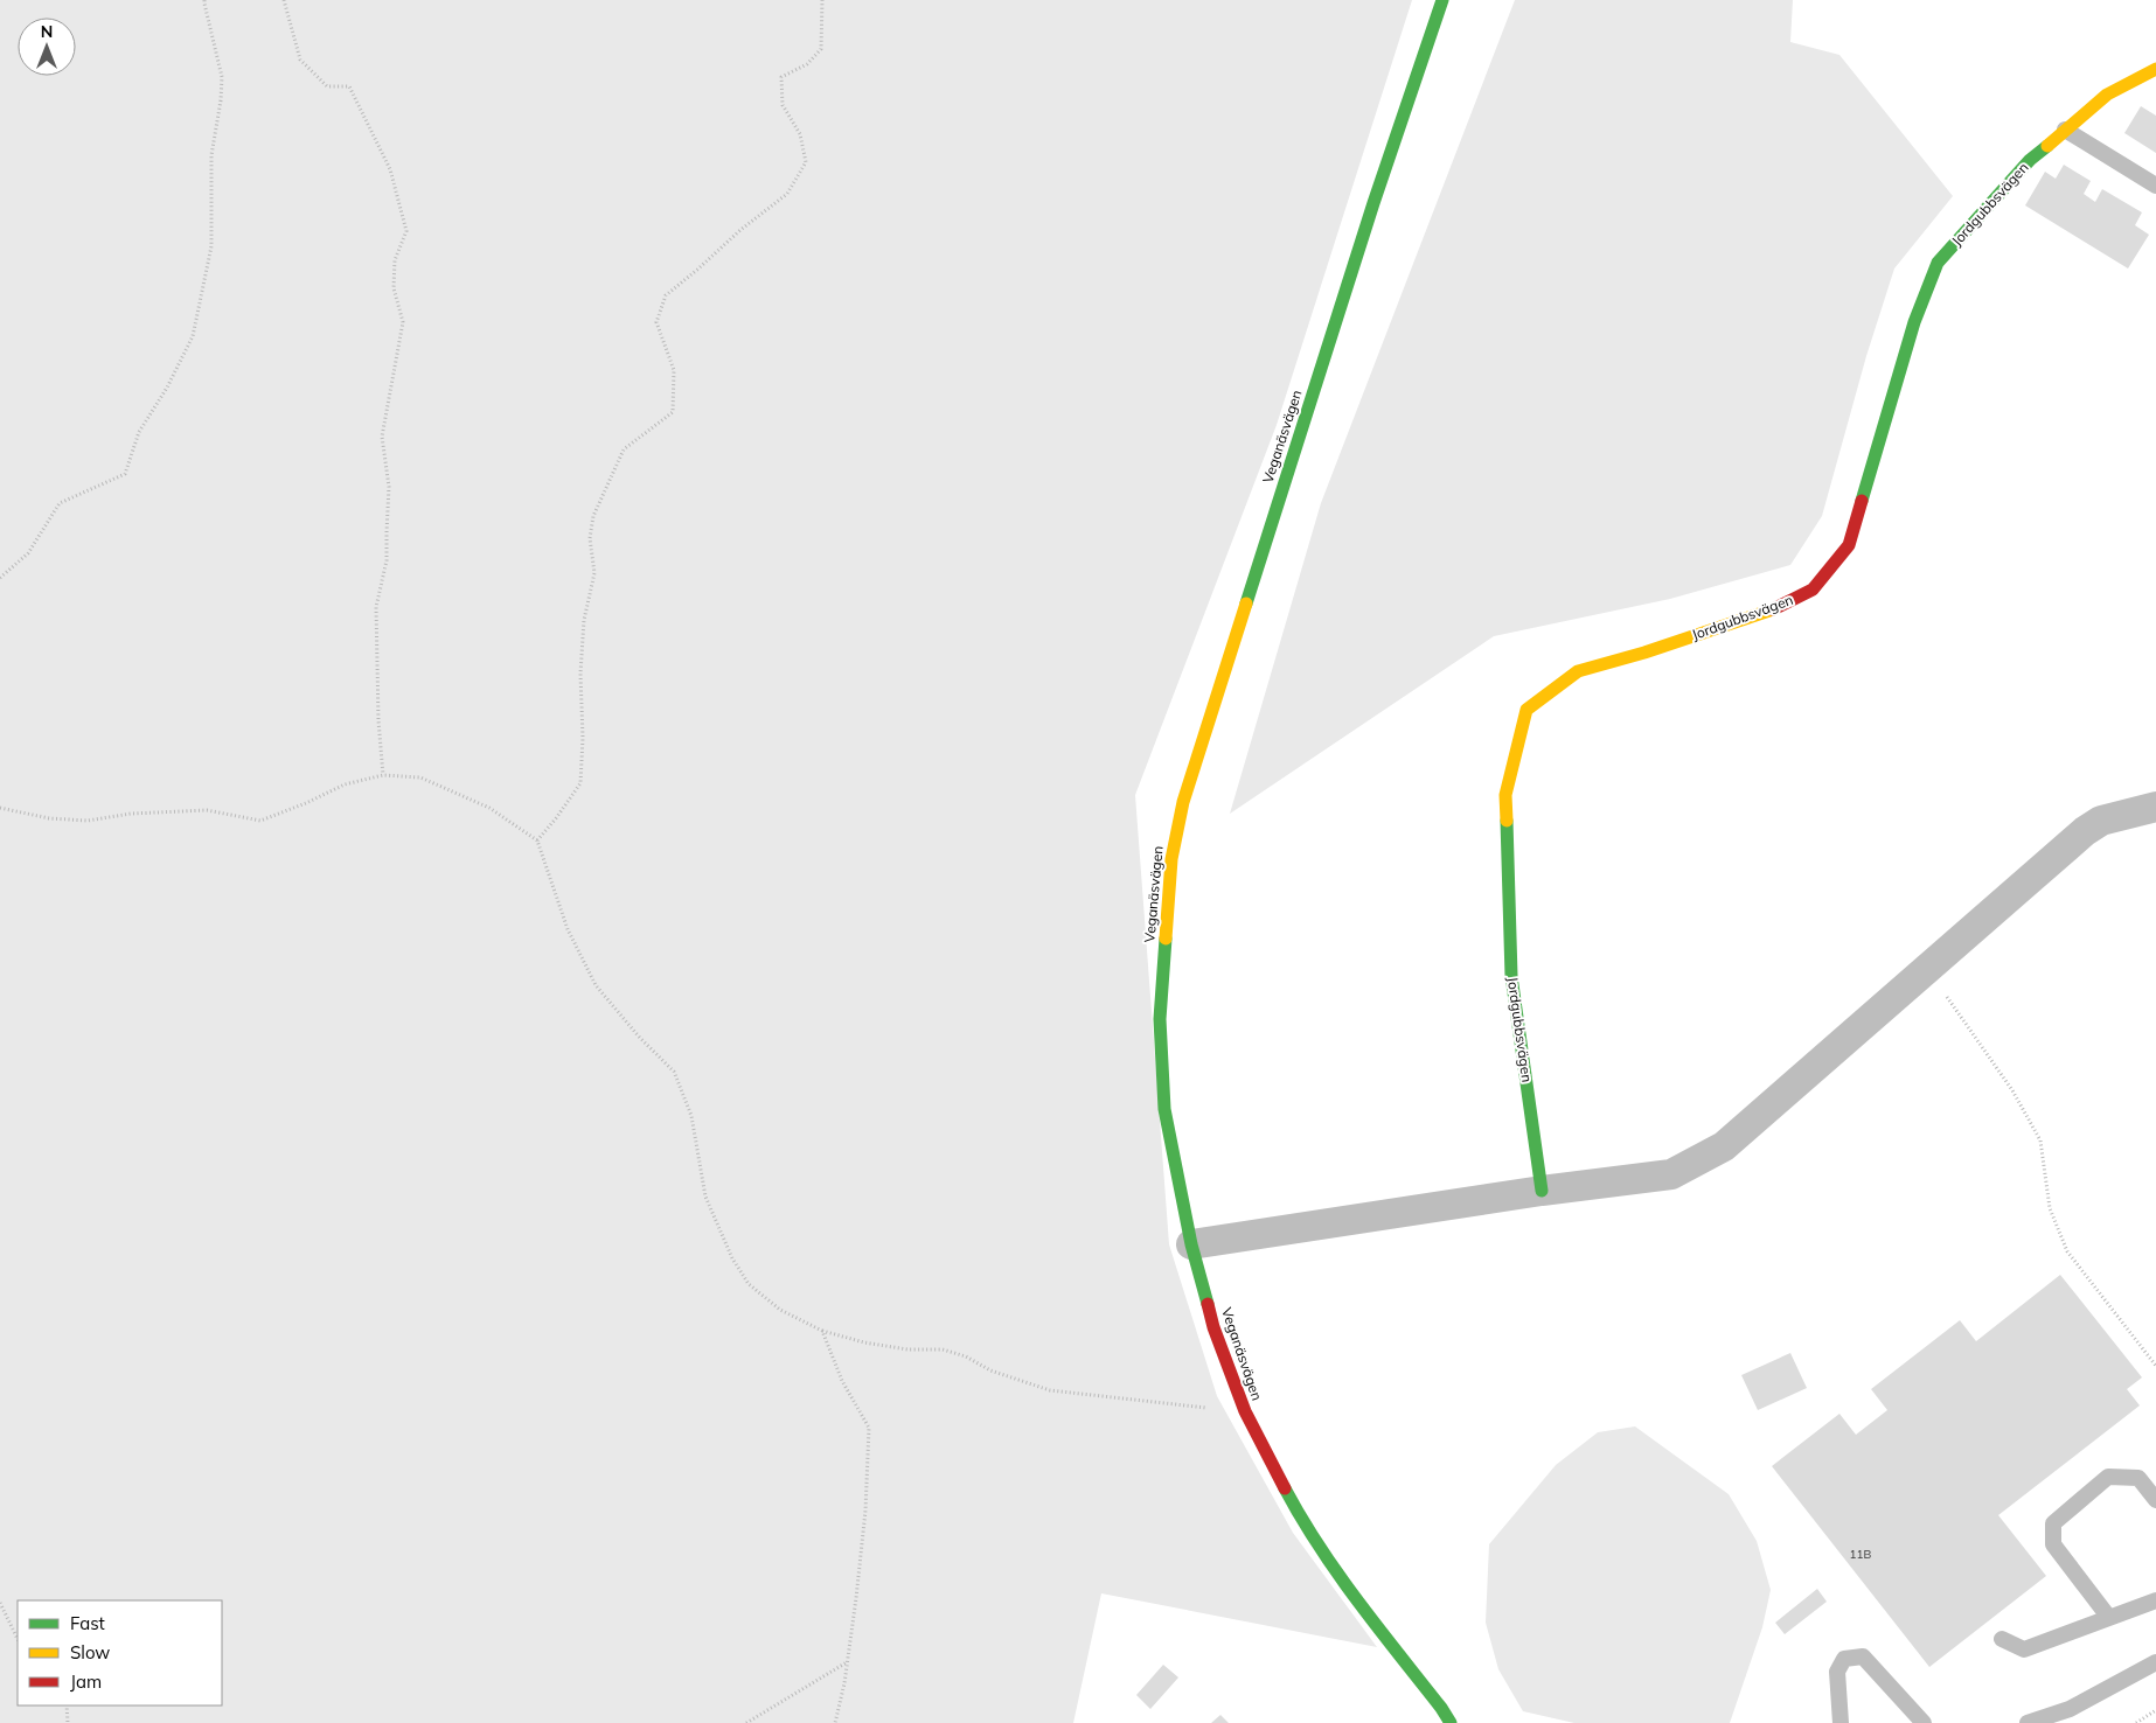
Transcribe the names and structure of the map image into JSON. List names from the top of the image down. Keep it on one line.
{"streets":{"street":["Jordgubbsvägen","Veganäsvägen"]},"house_numbers":["11B"],"legend":["Fast","Slow","Jam"],"north":"top"}
